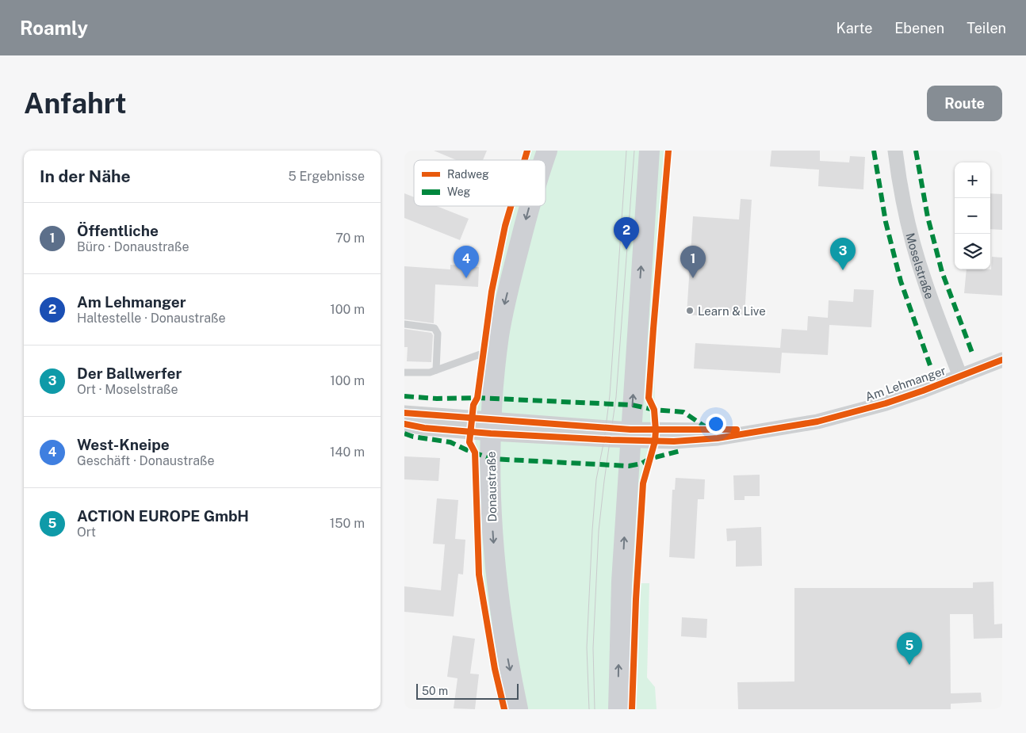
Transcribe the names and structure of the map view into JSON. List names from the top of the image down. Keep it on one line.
{"streets":{"main road":["Donaustraße"],"street":["Moselstraße","Am Lehmanger"]},"crossings":[["Moselstraße","Am Lehmanger"],["Am Lehmanger","Donaustraße"]],"places":["Learn & Live"],"legend":["Radweg","Weg"],"scale_bar":"50 m","page":{"header":"Roamly","nav":["Karte","Ebenen","Teilen"],"buttons":"Route","title":"Anfahrt","heading":["In der Nähe","5 Ergebnisse"],"map_buttons":["+","−"],"list":[{"mark":"1","name":"Öffentliche","note":"Büro · Donaustraße","value":"70 m"},{"mark":"2","name":"Am Lehmanger","note":"Haltestelle · Donaustraße","value":"100 m"},{"mark":"3","name":"Der Ballwerfer","note":"Ort · Moselstraße","value":"100 m"},{"mark":"4","name":"West-Kneipe","note":"Geschäft · Donaustraße","value":"140 m"},{"mark":"5","name":"ACTION EUROPE GmbH","note":"Ort","value":"150 m"}],"pins":["2","3","1","4","5"],"scale":"50 m"}}
